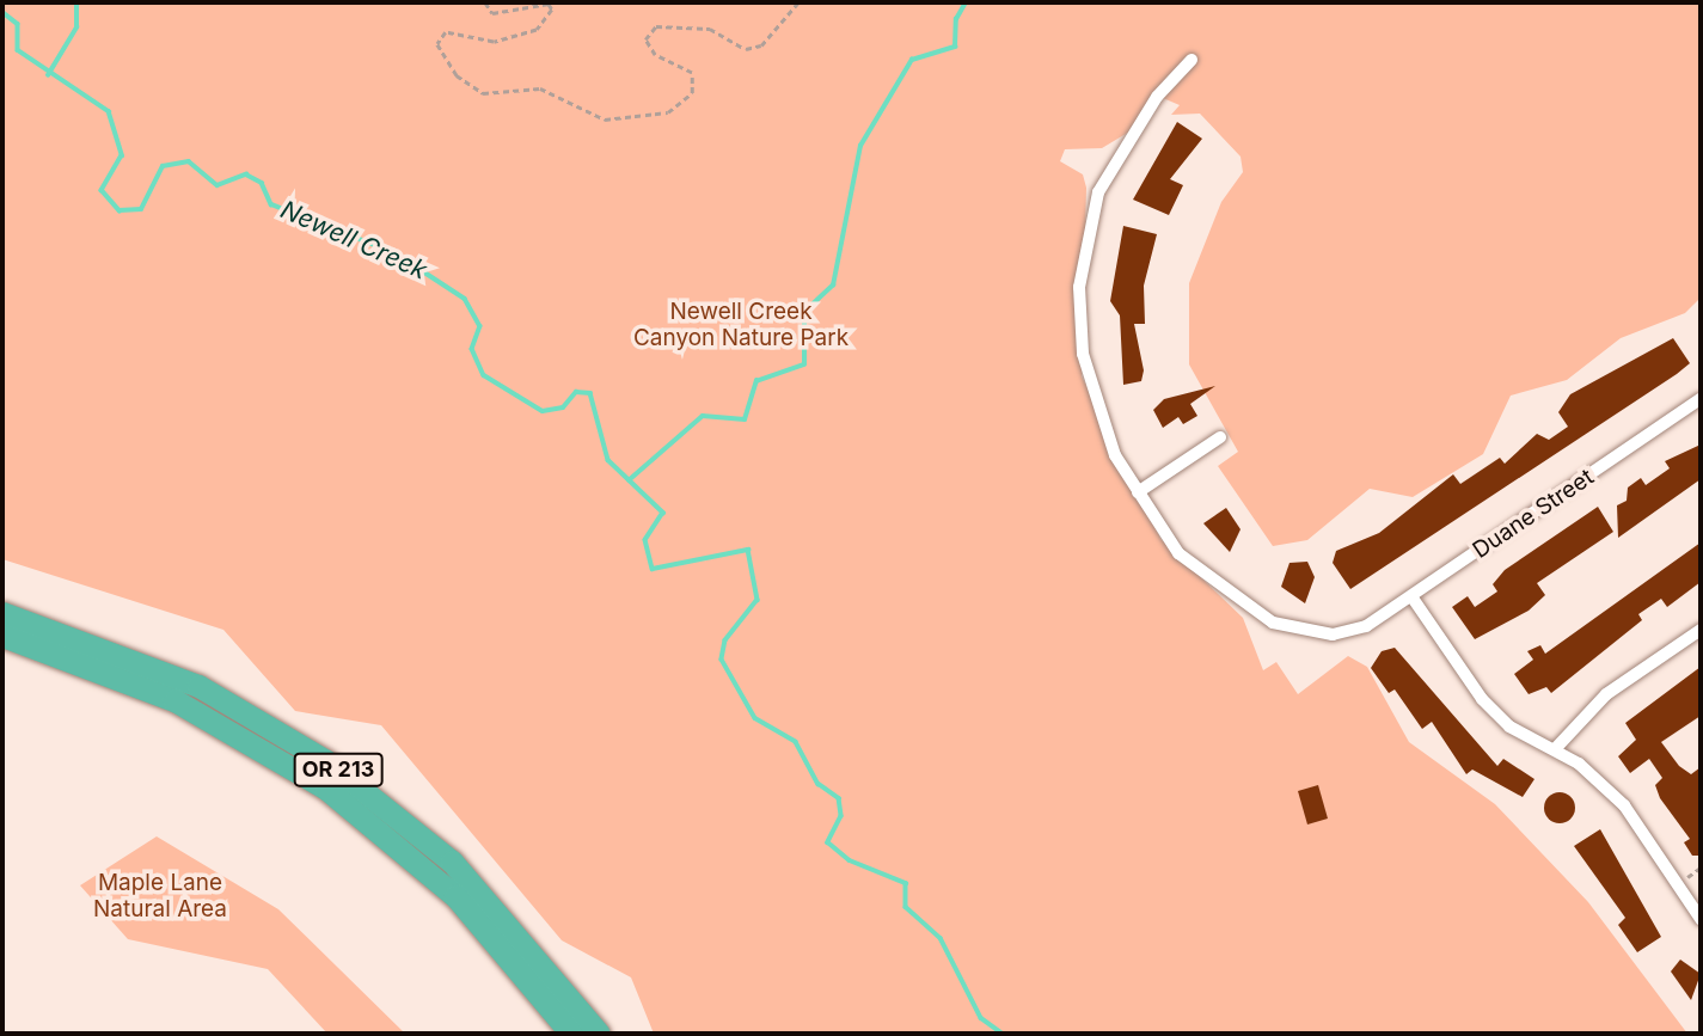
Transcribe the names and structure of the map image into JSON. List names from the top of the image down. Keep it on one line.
{"streets":{"highway":["OR 213"],"street":["Duane Street"]},"water":["Newell Creek"],"parks":["Newell Creek Canyon Nature Park","Maple Lane Natural Area"]}
